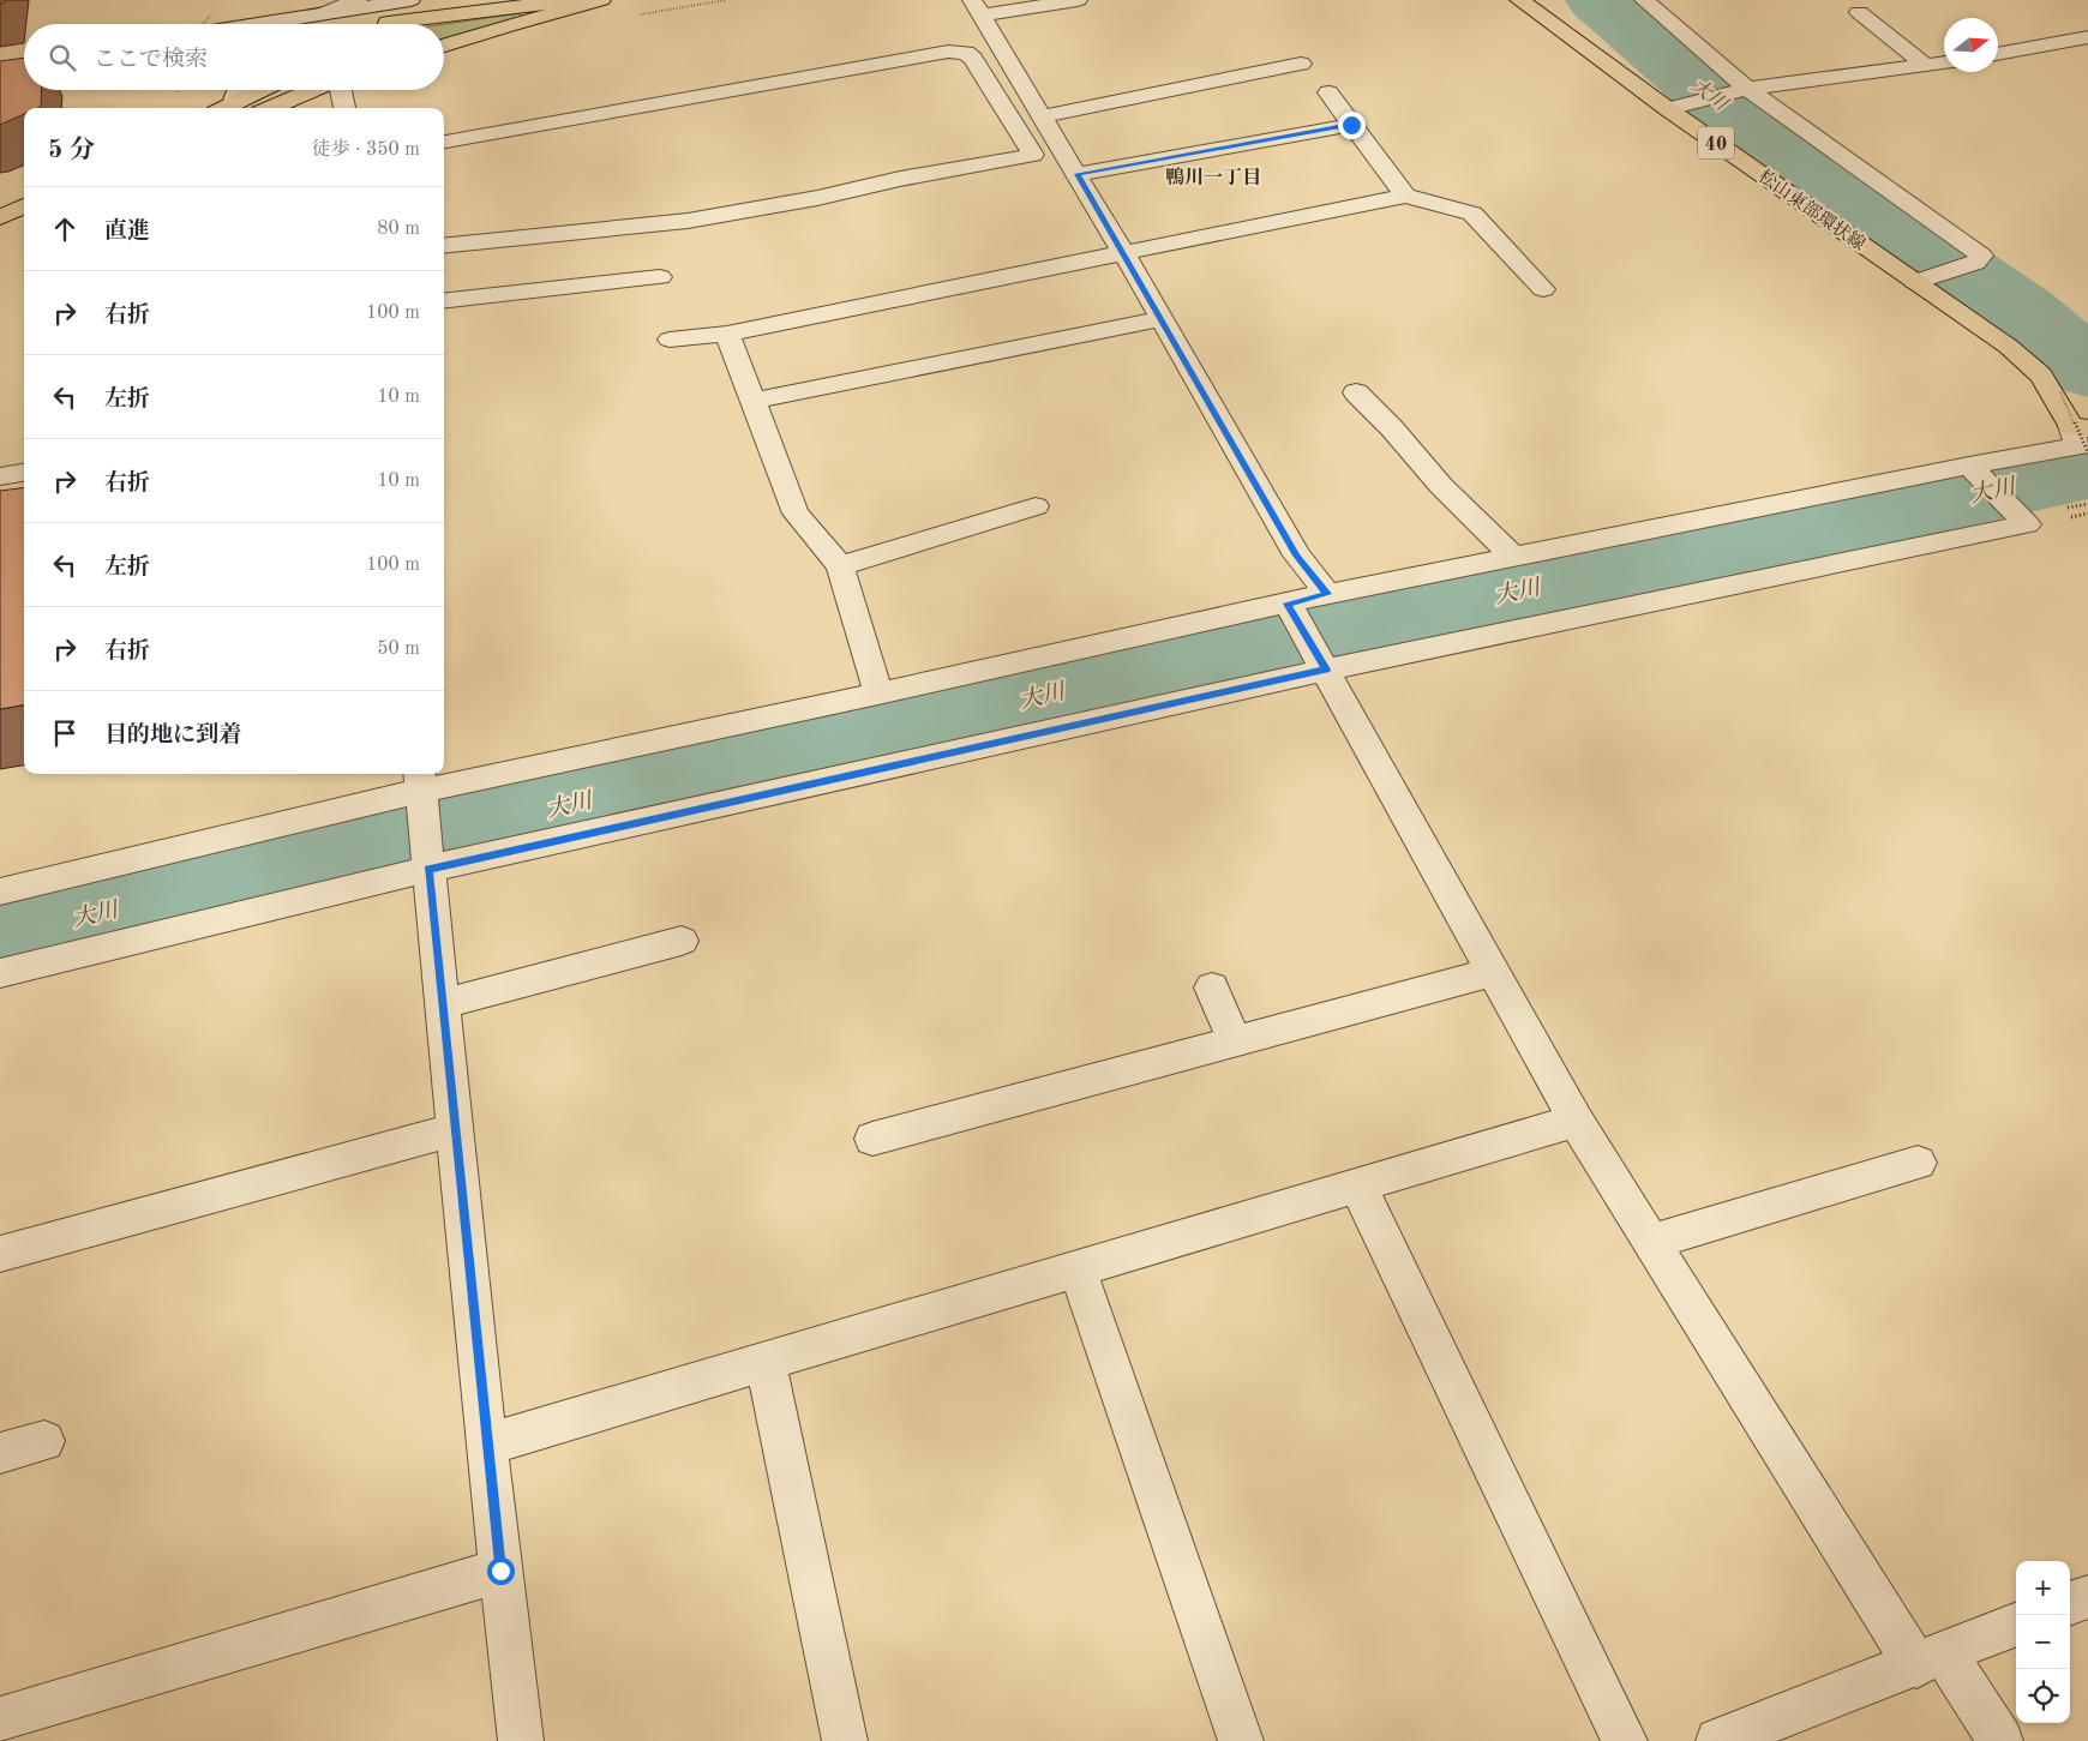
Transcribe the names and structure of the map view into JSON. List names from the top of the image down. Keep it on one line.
{"streets":{"main road":["40","松山東部環状線"]},"districts":["鴨川一丁目"],"water":["大川"],"north":"right","page":{"search":"ここで検索","heading":["5 分","徒歩 · 350 m"],"list":[["直進","80 m"],["右折","100 m"],["左折","10 m"],["右折","10 m"],["左折","100 m"],["右折","50 m"],"目的地に到着"],"map_buttons":["+","−"]}}
